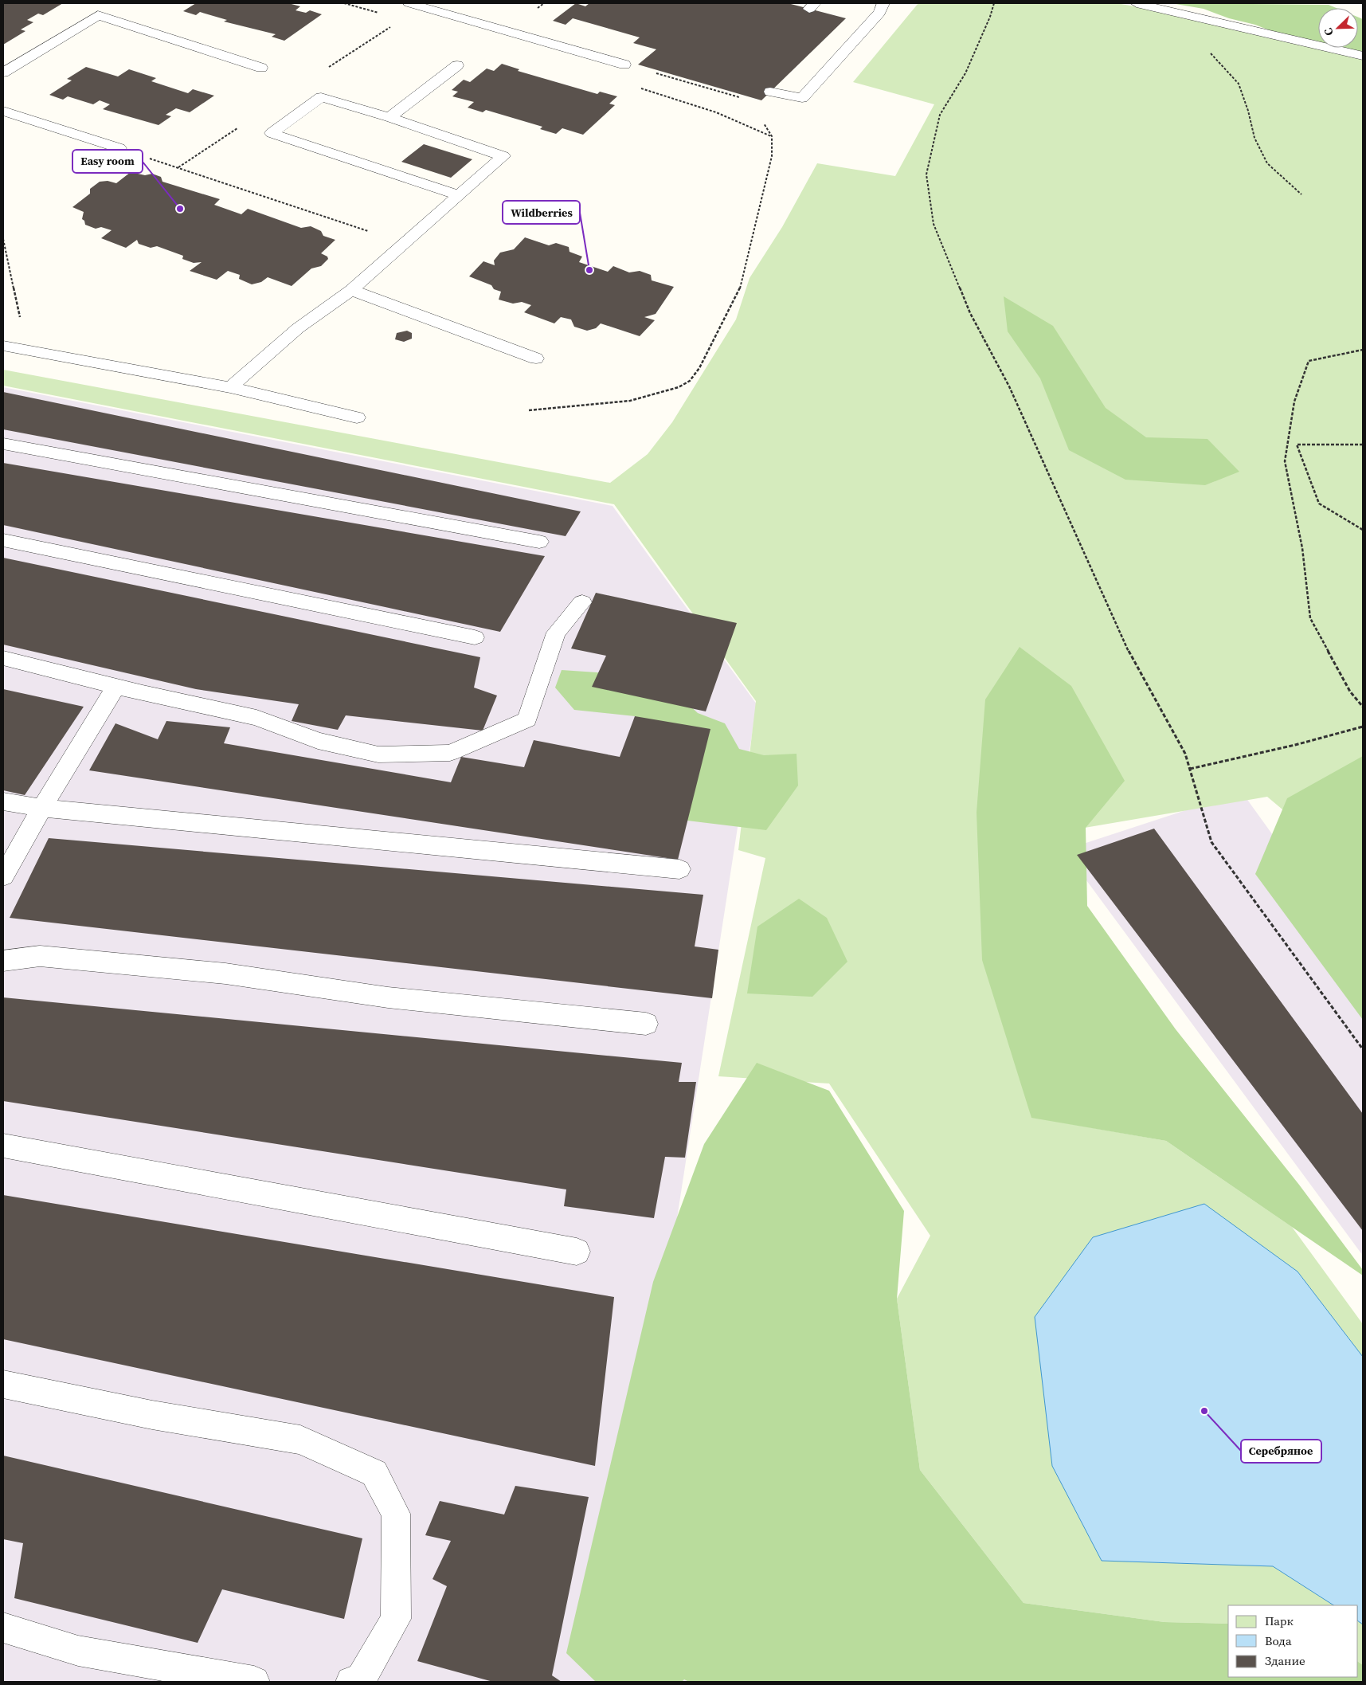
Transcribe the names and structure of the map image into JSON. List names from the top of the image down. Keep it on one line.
{"places":["Easy room","Wildberries","Серебряное"],"legend":["Парк","Вода","Здание"],"north":"bottom left"}
